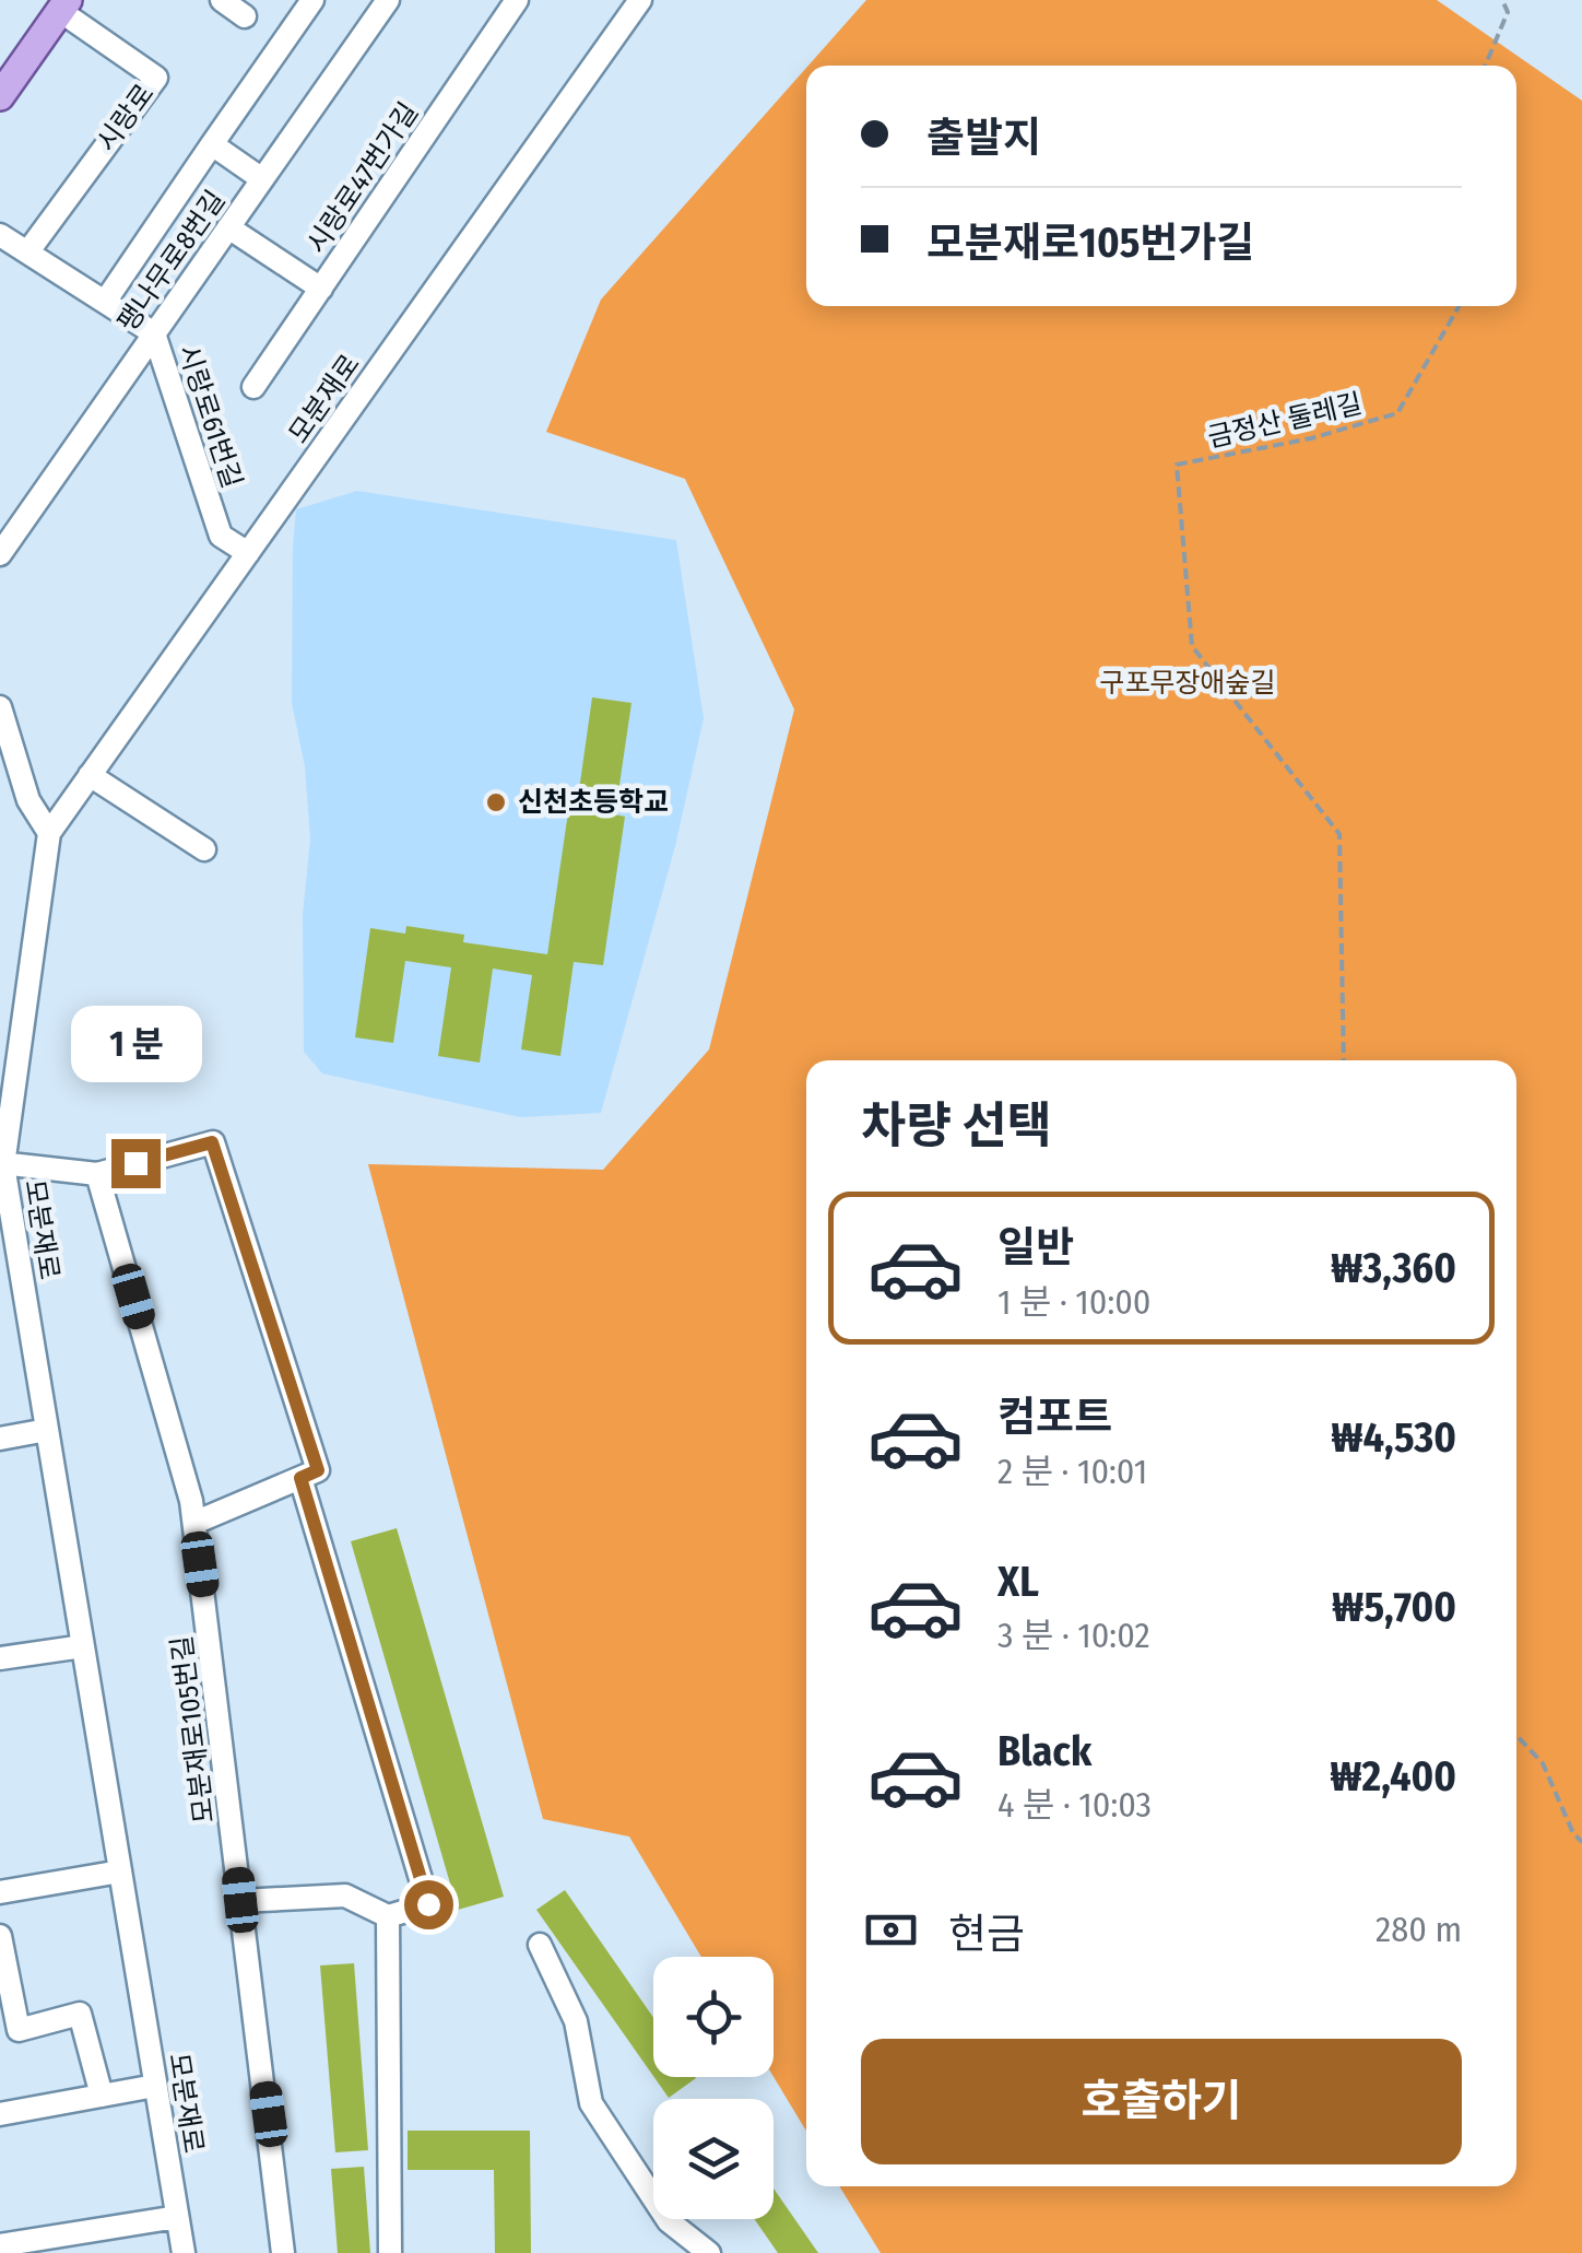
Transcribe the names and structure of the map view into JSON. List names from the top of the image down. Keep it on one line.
{"streets":{"main road":["시랑로"],"street":["시랑로47번가길","팽나무로8번길","모분재로","시랑로61번길","모분재로105번길"],"path":["금정산 둘레길"]},"crossings":[["시랑로","시랑로61번길"],["팽나무로8번길","시랑로61번길"],["모분재로","시랑로61번길"]],"parks":["구포무장애숲길"],"places":["신천초등학교"],"page":{"banner":["출발지","모분재로105번가길"],"bubble":"1 분","heading":"차량 선택","list":[{"name":"일반","note":"1 분 · 10:00","value":"₩3,360"},{"name":"컴포트","note":"2 분 · 10:01","value":"₩4,530"},{"name":"XL","note":"3 분 · 10:02","value":"₩5,700"},{"name":"Black","note":"4 분 · 10:03","value":"₩2,400"}],"pay":["현금","280 m"],"buttons":"호출하기"}}
